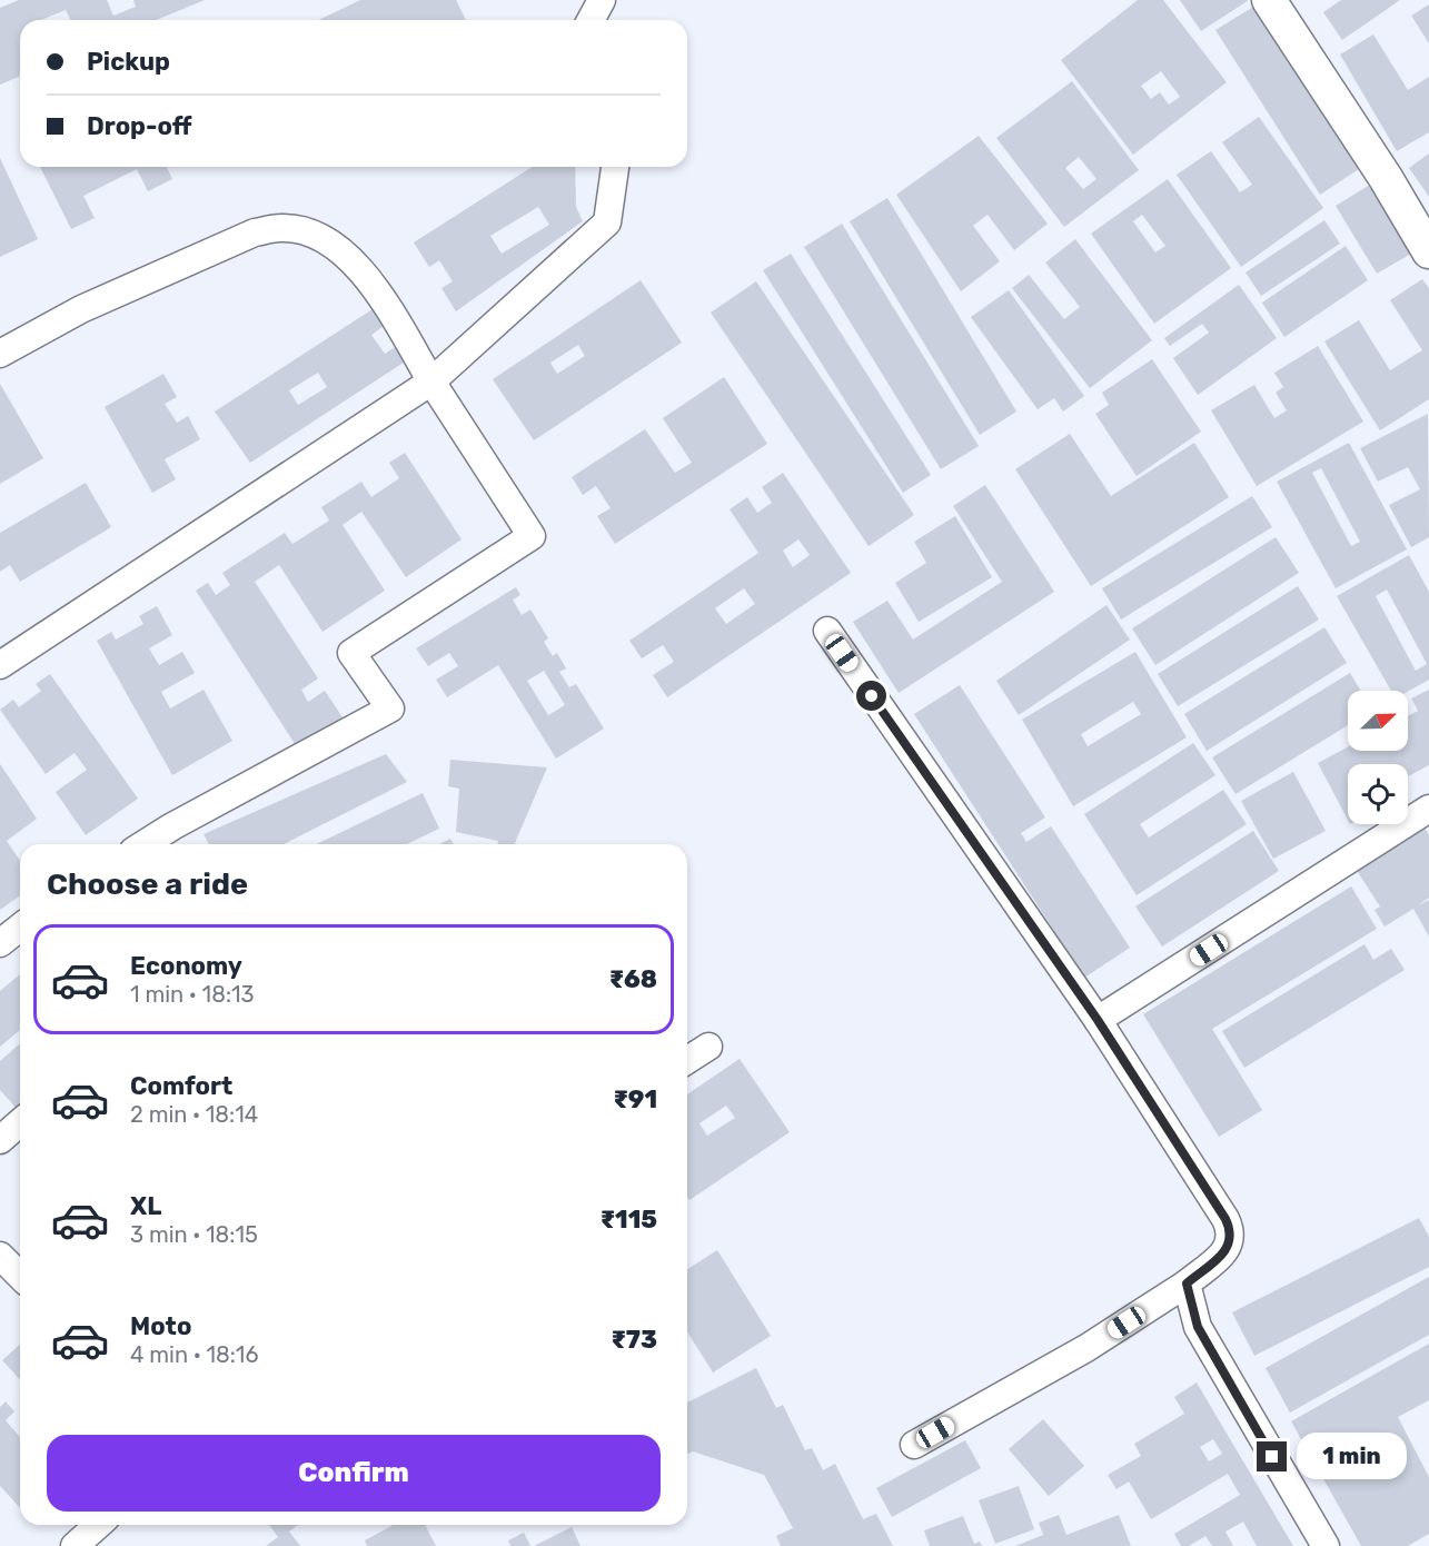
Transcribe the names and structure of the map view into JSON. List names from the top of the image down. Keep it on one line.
{"north":"top right","page":{"banner":["Pickup","Drop-off"],"heading":"Choose a ride","list":[{"name":"Economy","note":"1 min · 18:13","value":"₹68"},{"name":"Comfort","note":"2 min · 18:14","value":"₹91"},{"name":"XL","note":"3 min · 18:15","value":"₹115"},{"name":"Moto","note":"4 min · 18:16","value":"₹73"}],"buttons":"Confirm","bubble":"1 min"}}
